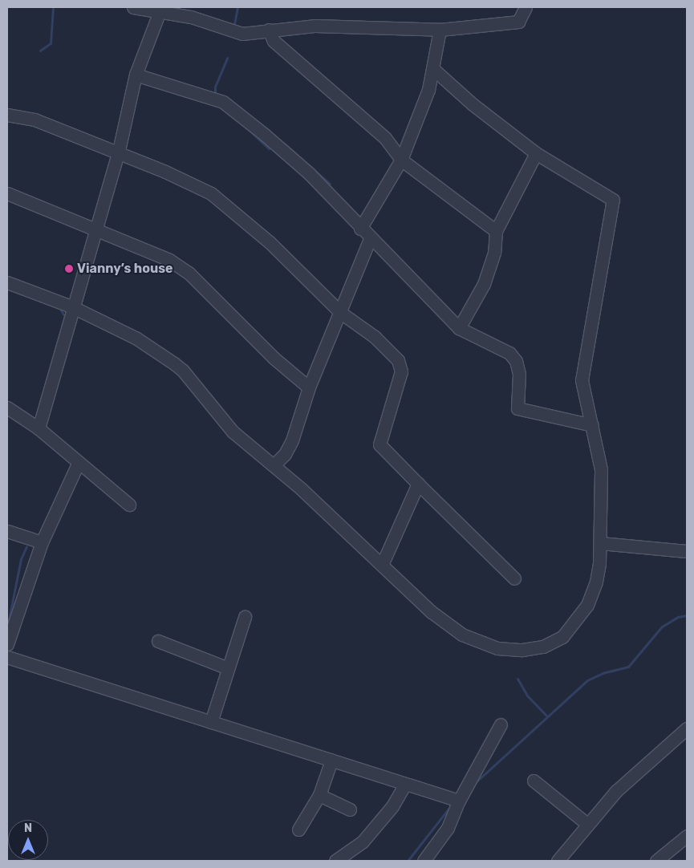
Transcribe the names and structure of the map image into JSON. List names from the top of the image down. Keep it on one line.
{"places":["Vianny’s house"],"north":"top"}
